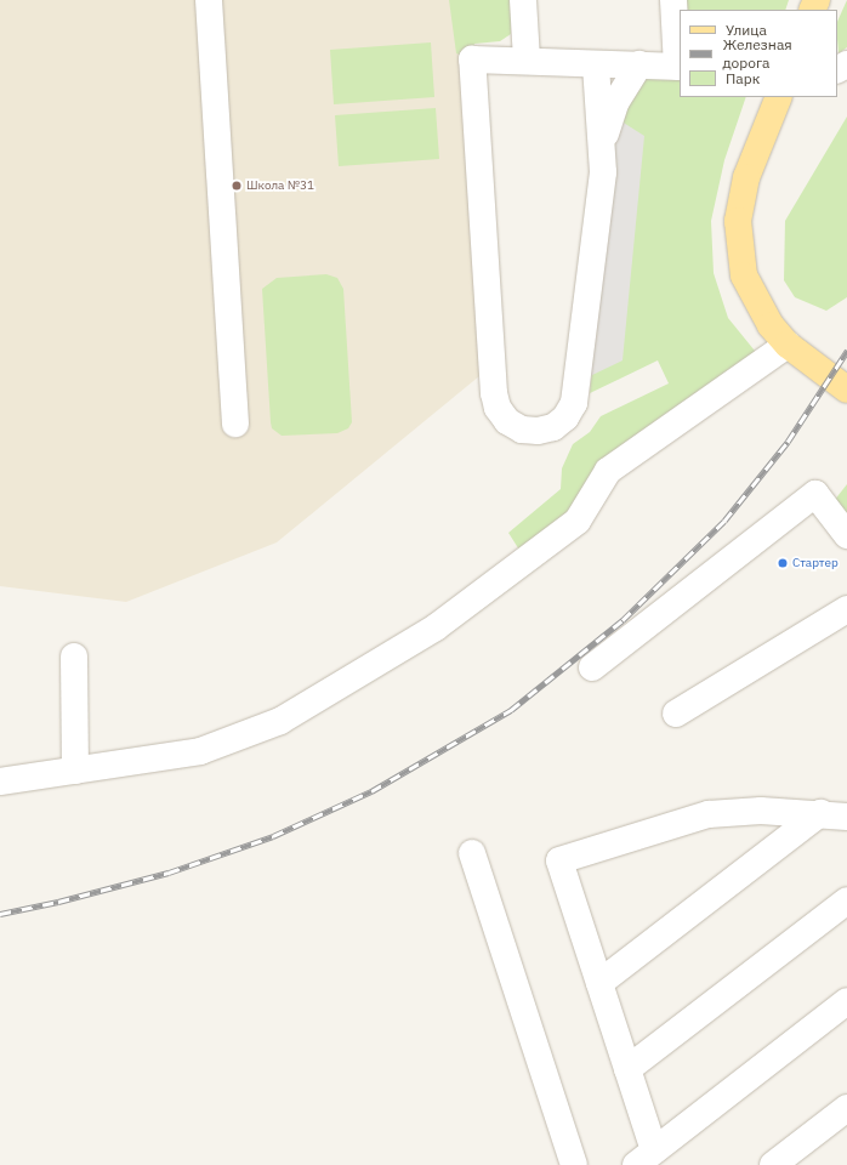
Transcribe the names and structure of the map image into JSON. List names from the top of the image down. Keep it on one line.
{"places":["Школа №31","Стартер"],"legend":["Улица","Железная дорога","Парк"]}
